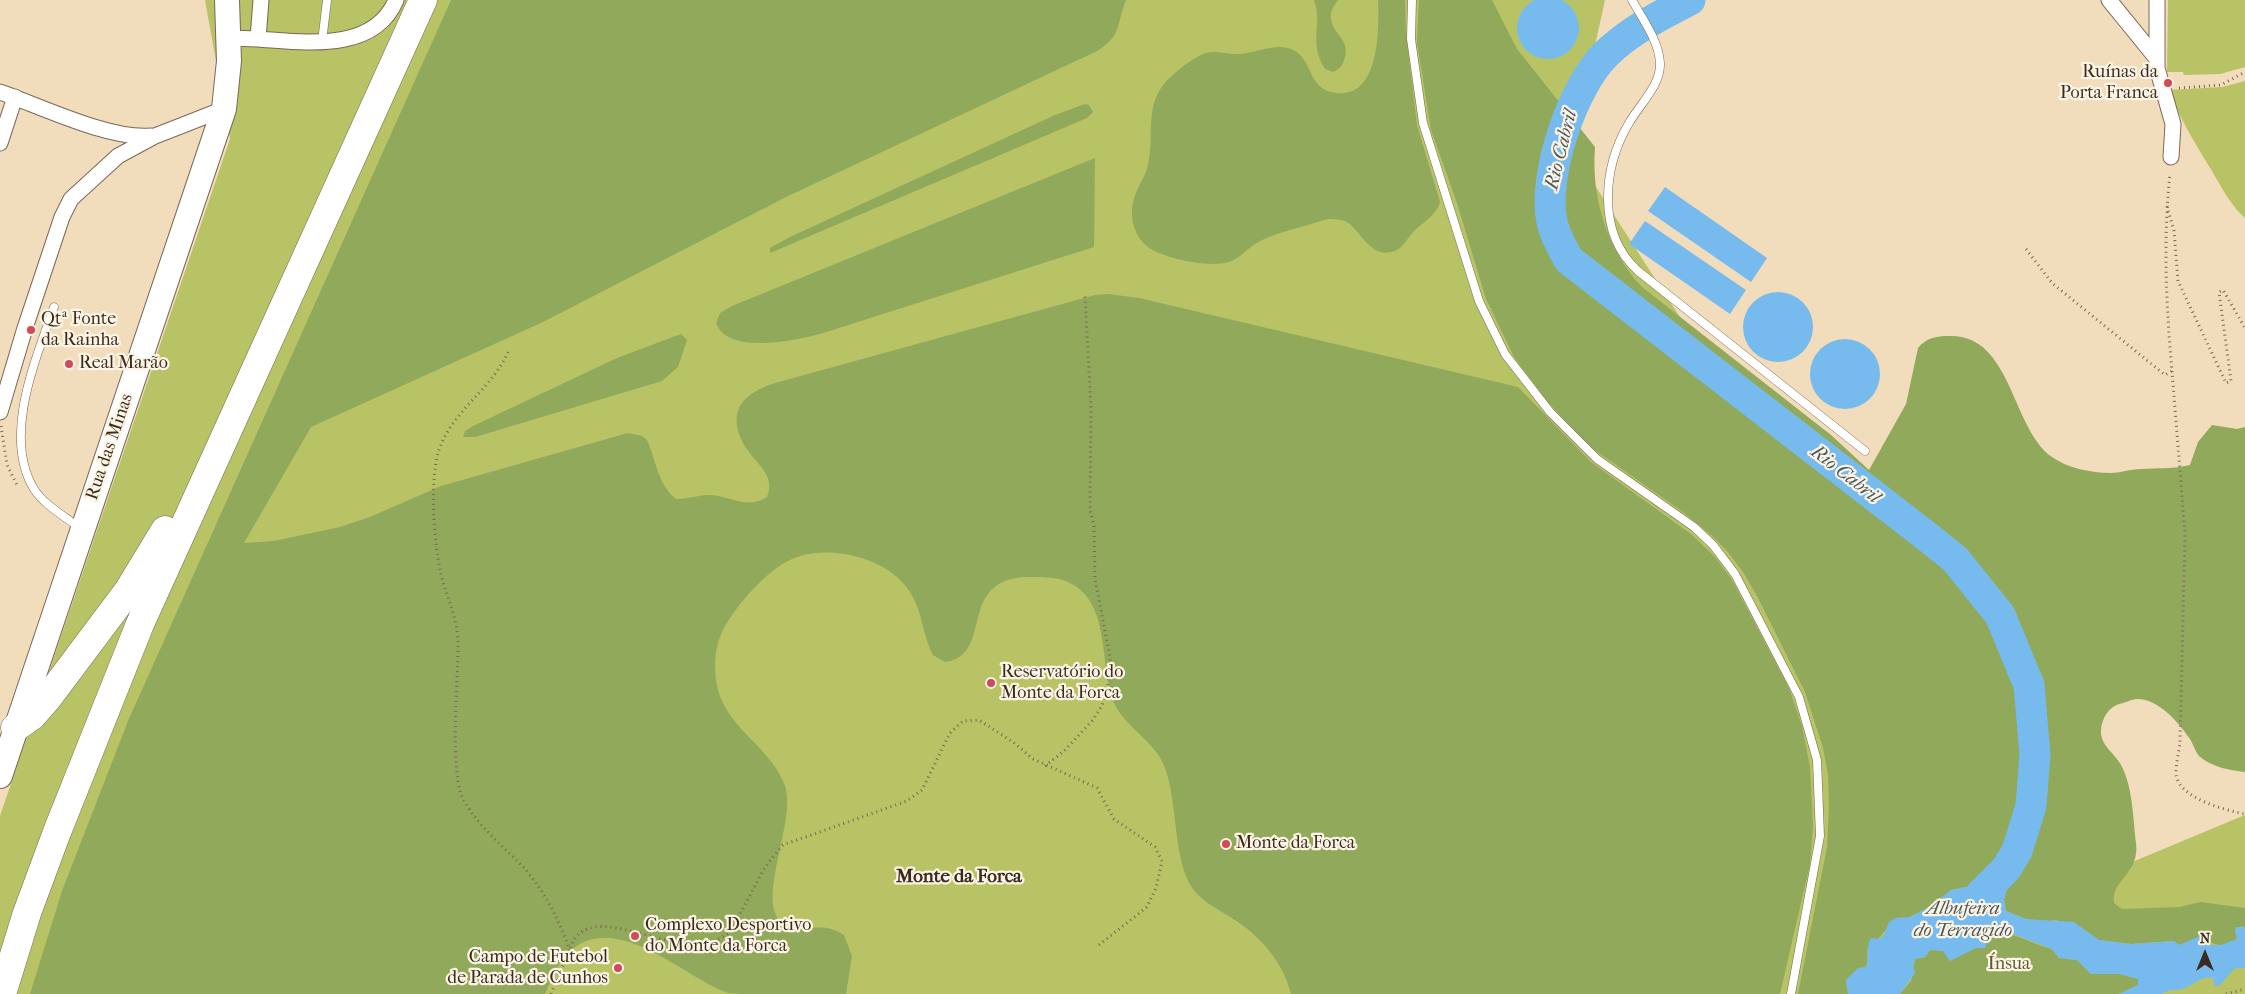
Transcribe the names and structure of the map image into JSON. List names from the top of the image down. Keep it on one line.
{"streets":{"main road":["Rua das Minas"]},"districts":["Monte da Forca"],"water":["Rio Cabril","Albufeira do Terragido"],"parks":["Ínsua"],"places":["Ruínas da Porta Franca","Qtª Fonte da Rainha","Real Marão","Reservatório do Monte da Forca","Monte da Forca","Complexo Desportivo do Monte da Forca","Campo de Futebol de Parada de Cunhos"],"north":"top"}
